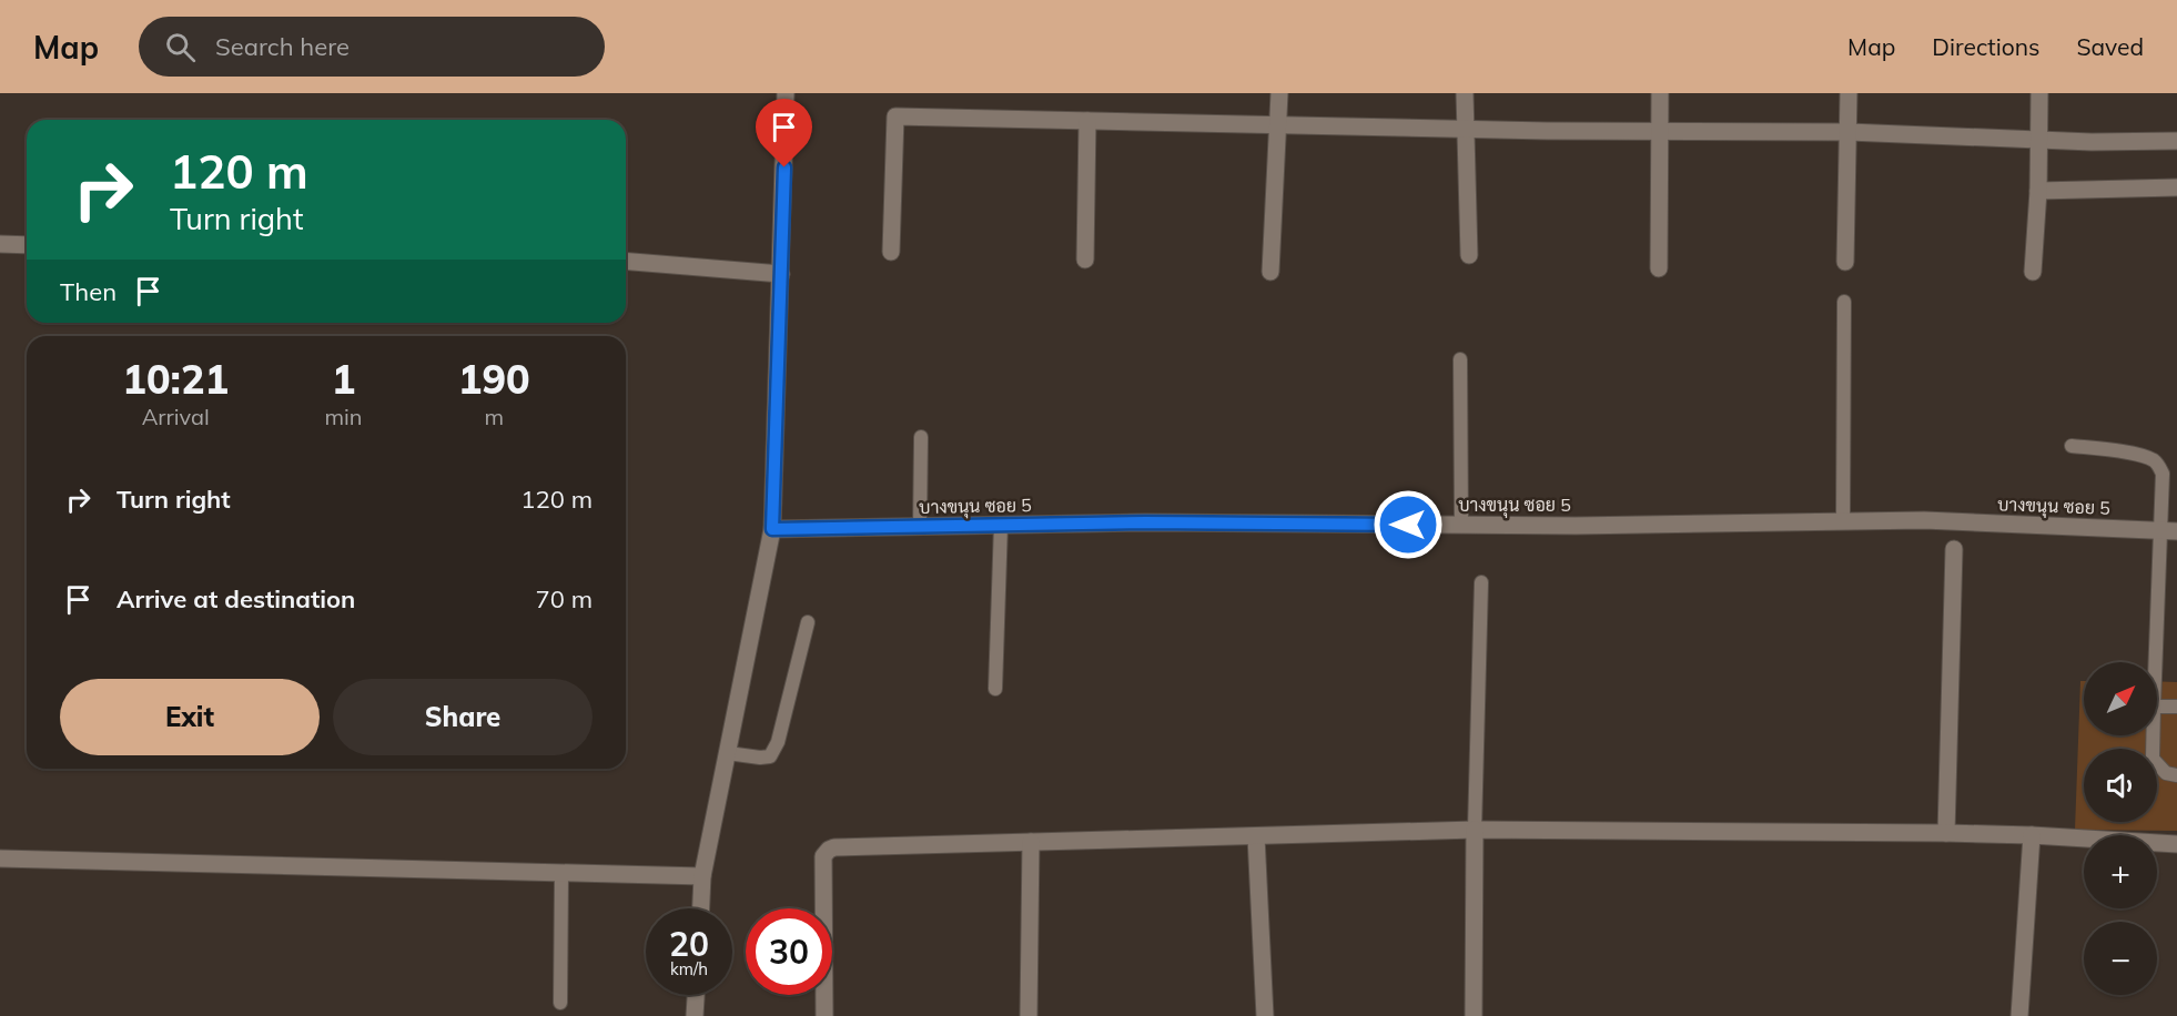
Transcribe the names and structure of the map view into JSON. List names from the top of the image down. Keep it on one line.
{"streets":{"street":["บางขนุน ซอย 5"]},"north":"top right","page":{"header":"Map","search":"Search here","nav":["Map","Directions","Saved"],"turn":["120 m","Turn right"],"then":"Then","eta":["10:21","Arrival","1","min","190","m"],"list":[{"name":"Turn right","value":"120 m"},{"name":"Arrive at destination","value":"70 m"}],"map_buttons":["+","−"],"buttons":["Exit","Share"],"speed":"20 km/h","limit":"30"}}
